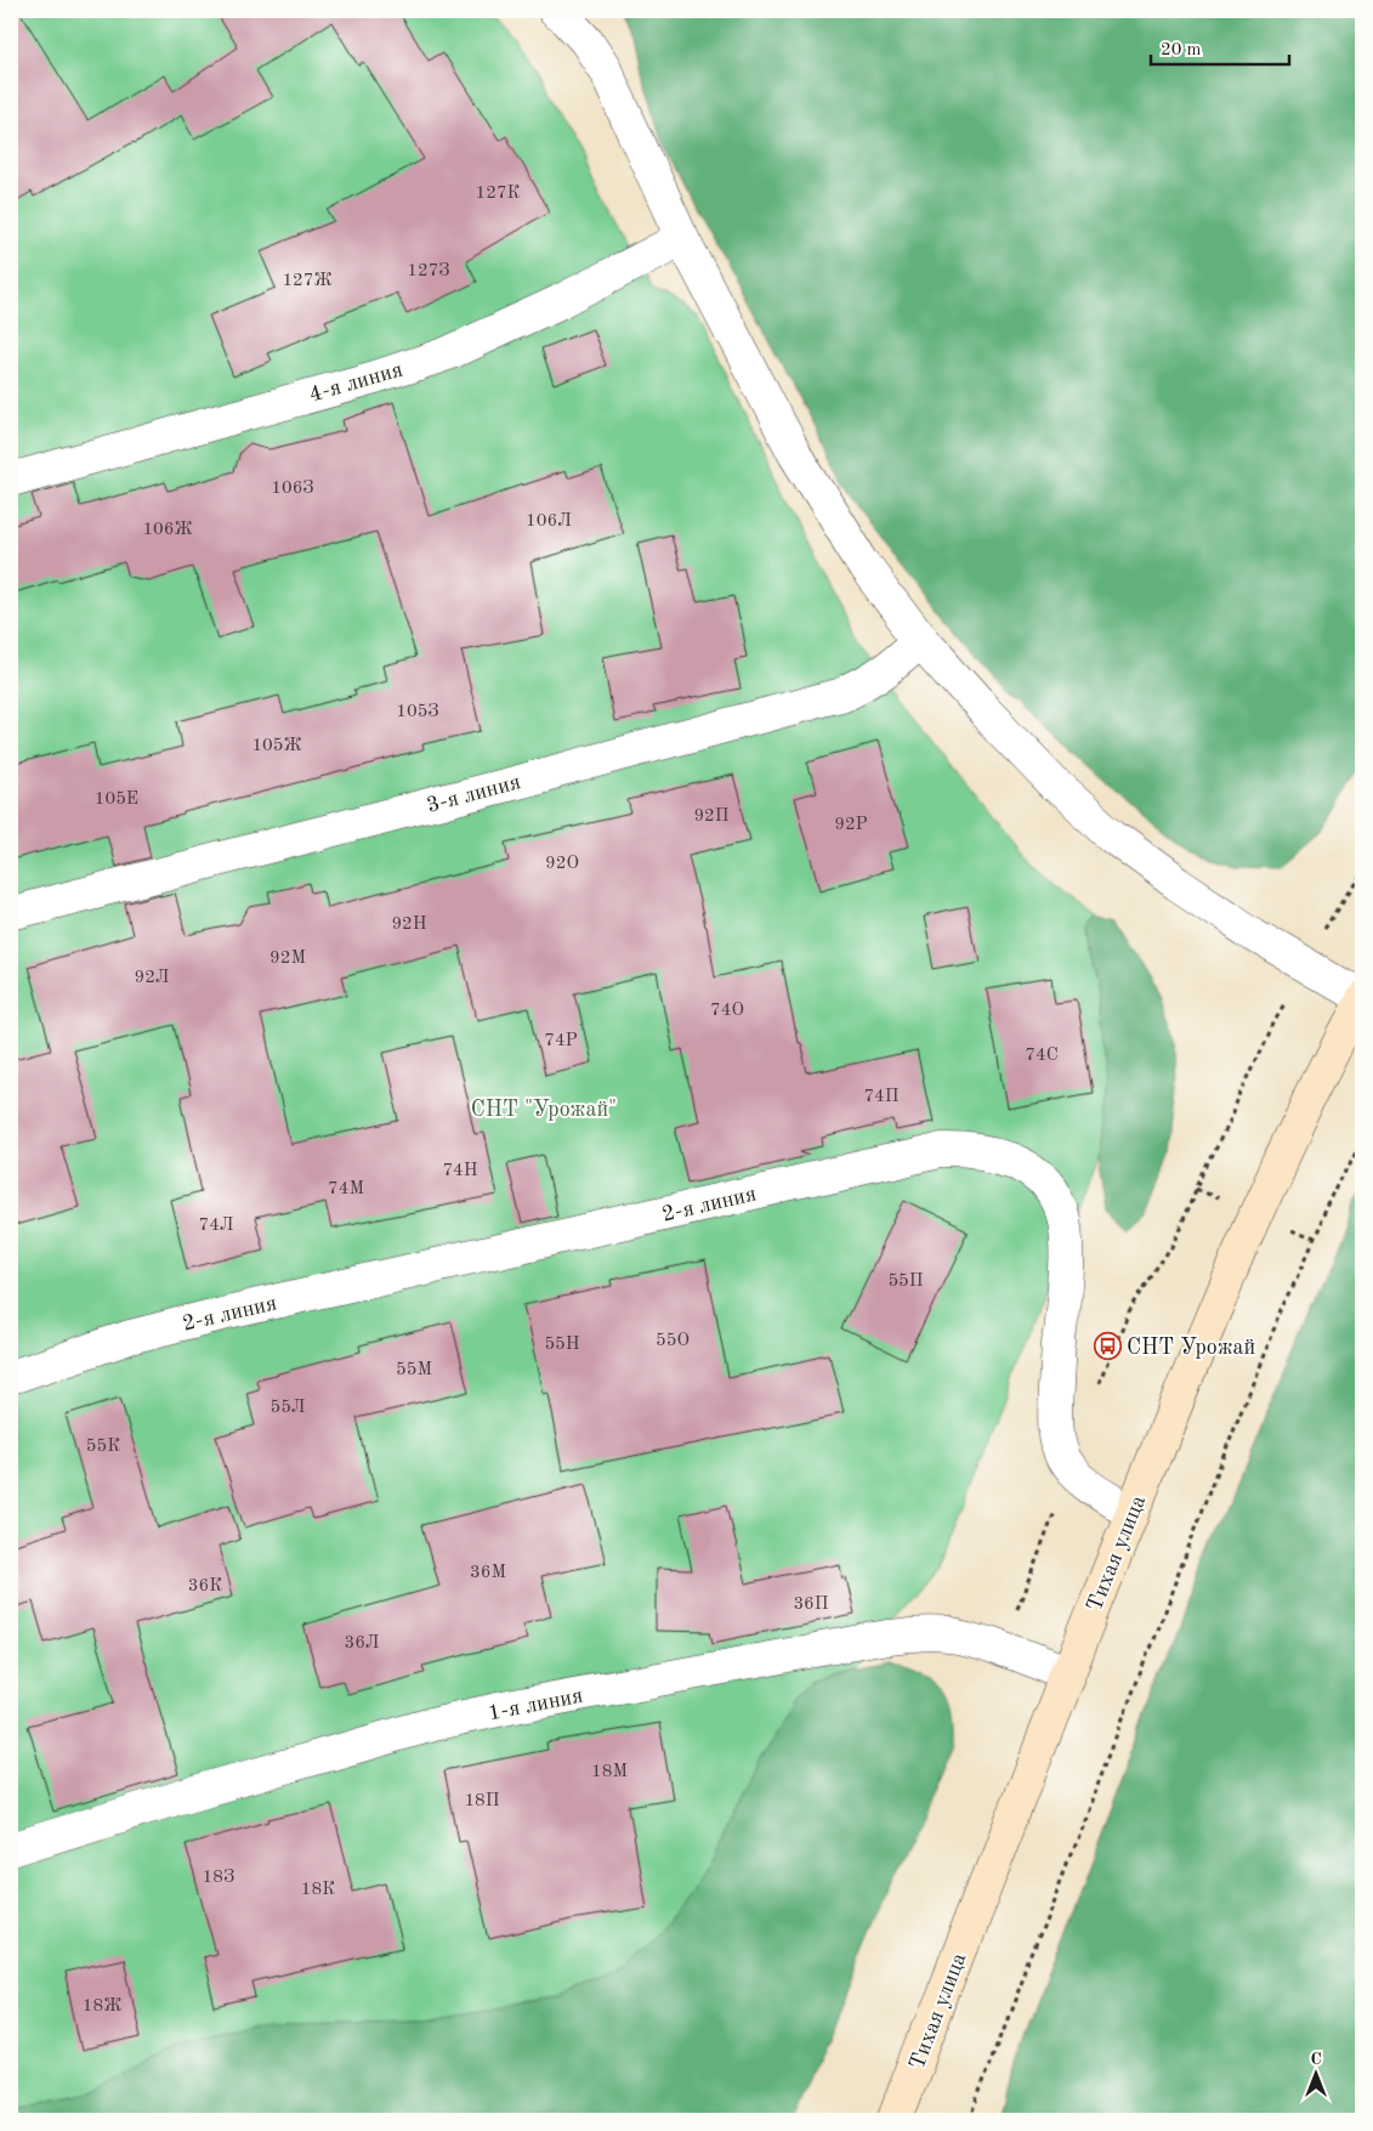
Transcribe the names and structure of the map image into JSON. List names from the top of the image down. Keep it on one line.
{"streets":{"main road":["Тихая улица"],"street":["4-я линия","3-я линия","2-я линия","1-я линия"]},"crossings":[["2-я линия","Тихая улица"],["Тихая улица","1-я линия"]],"parks":["СНТ \"Урожай\""],"places":{"bus stop":["СНТ Урожай"]},"house_numbers":["127К","127З","127Ж","106З","106Л","106Ж","105З","105Ж","105Е","92П","92Р","92О","92Н","92М","92Л","74О","74Р","74С","74П","74Н","74М","74Л","55П","55О","55Н","55М","55Л","55К","36М","36К","36П","36Л","18М","18П","18З","18К","18Ж"],"scale_bar":"20 m","north":"top"}
